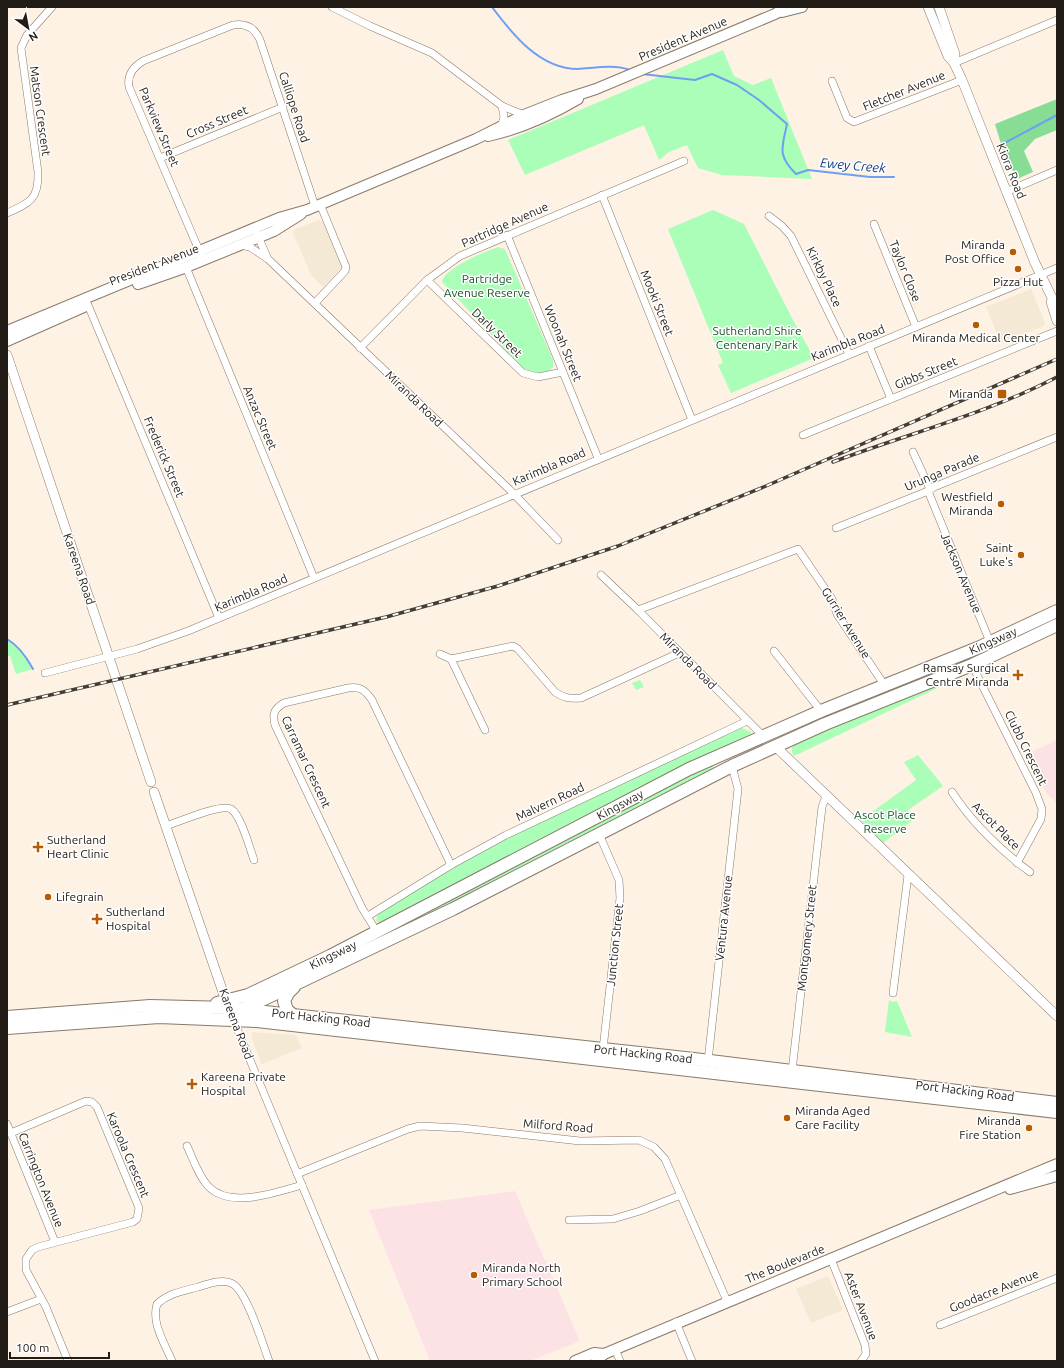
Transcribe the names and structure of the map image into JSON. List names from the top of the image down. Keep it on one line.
{"streets":{"main road":["President Avenue","Miranda Road","Jackson Avenue","Gurrier Avenue","Kingsway","Port Hacking Road","The Boulevarde"],"street":["Fletcher Avenue","Calliope Road","Matson Crescent","Cross Street","Parkview Street","Kiora Road","Partridge Avenue","Taylor Close","Kirkby Place","Mooki Street","Darly Street","Woonah Street","Karimbla Road","Gibbs Street","Anzac Street","Frederick Street","Urunga Parade","Kareena Road","Clubb Crescent","Carramar Crescent","Malvern Road","Ascot Place","Ventura Avenue","Montgomery Street","Junction Street","Milford Road","Karoola Crescent","Carrington Avenue","Goodacre Avenue","Aster Avenue"]},"crossings":[["President Avenue","Calliope Road"],["President Avenue","Parkview Street"],["President Avenue","Miranda Road"],["President Avenue","Anzac Street"],["President Avenue","Frederick Street"],["Fletcher Avenue","Kiora Road"],["Calliope Road","Cross Street"],["Calliope Road","Parkview Street"],["Calliope Road","Miranda Road"],["Cross Street","Parkview Street"],["Kiora Road","Karimbla Road"],["Partridge Avenue","Mooki Street"],["Partridge Avenue","Darly Street"],["Partridge Avenue","Woonah Street"],["Partridge Avenue","Miranda Road"],["Taylor Close","Karimbla Road"],["Kirkby Place","Karimbla Road"],["Mooki Street","Karimbla Road"],["Darly Street","Woonah Street"],["Woonah Street","Karimbla Road"],["Karimbla Road","Miranda Road"],["Karimbla Road","Anzac Street"],["Karimbla Road","Frederick Street"],["Karimbla Road","Kareena Road"],["Miranda Road","Gurrier Avenue"],["Miranda Road","Kingsway"],["Miranda Road","Malvern Road"],["Urunga Parade","Jackson Avenue"],["Kareena Road","Kingsway"],["Kareena Road","Port Hacking Road"],["Kareena Road","Milford Road"],["Jackson Avenue","Kingsway"],["Gurrier Avenue","Kingsway"],["Kingsway","Clubb Crescent"],["Kingsway","Carramar Crescent"],["Kingsway","Ventura Avenue"],["Kingsway","Junction Street"],["Kingsway","Port Hacking Road"],["Clubb Crescent","Ascot Place"],["Carramar Crescent","Malvern Road"],["Ventura Avenue","Port Hacking Road"],["Montgomery Street","Port Hacking Road"],["Junction Street","Port Hacking Road"],["Milford Road","The Boulevarde"],["Karoola Crescent","Carrington Avenue"],["The Boulevarde","Aster Avenue"]],"water":["Ewey Creek"],"parks":["Partridge Avenue Reserve","Sutherland Shire Centenary Park","Ascot Place Reserve"],"places":{"other":["Miranda Post Office","Pizza Hut","Miranda Medical Center","Westfield Miranda","Saint Luke's","Lifegrain","Miranda Aged Care Facility","Miranda Fire Station","Miranda North Primary School"],"transit":["Miranda"],"health":["Ramsay Surgical Centre Miranda","Sutherland Heart Clinic","Sutherland Hospital","Kareena Private Hospital"]},"scale_bar":"100 m","north":"bottom right"}
